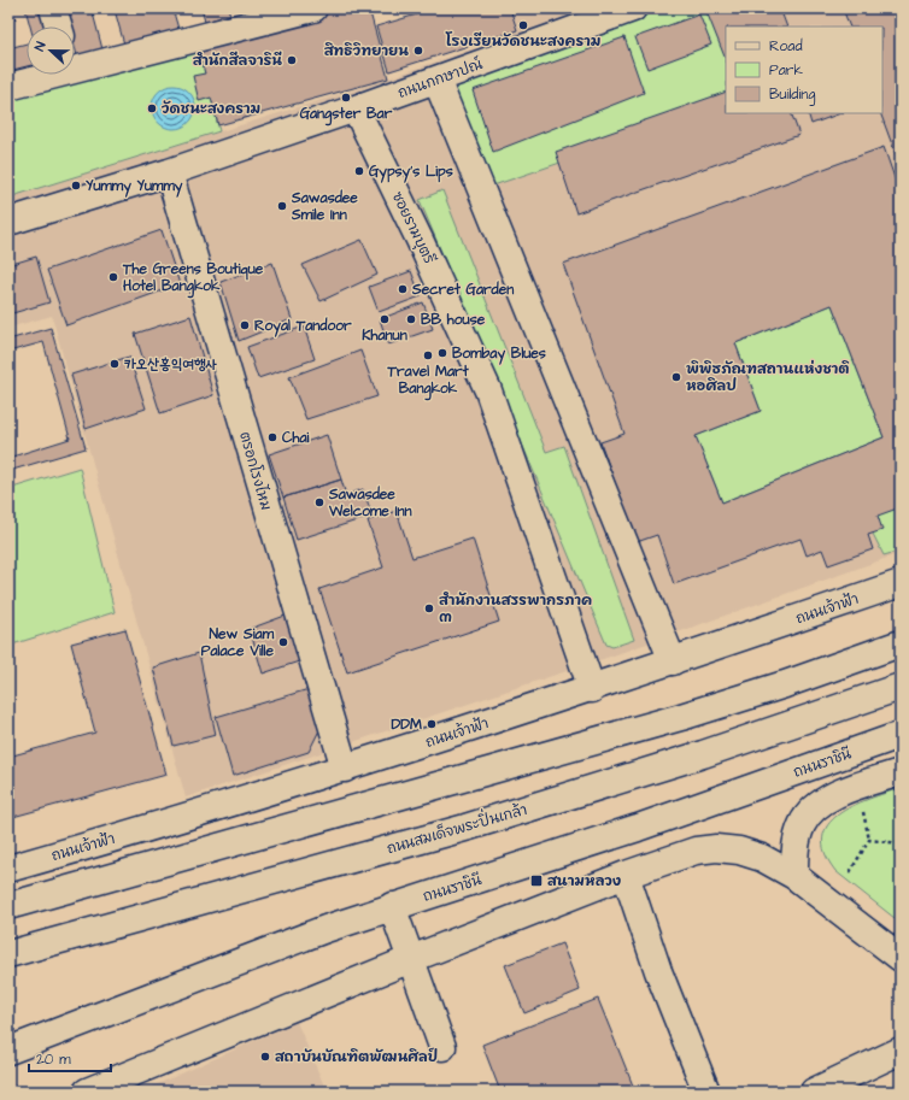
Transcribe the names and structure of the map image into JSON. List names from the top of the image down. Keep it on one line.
{"streets":{"street":["ถนนกกษาปณ์","ซอยรามบุตรี","ตรอกโรงไหม","ถนนเจ้าฟ้า","ถนนราชินี","ถนนสมเด็จพระปิ่นเกล้า"]},"crossings":[["ถนนกกษาปณ์","ซอยรามบุตรี"],["ซอยรามบุตรี","ถนนเจ้าฟ้า"],["ตรอกโรงไหม","ถนนเจ้าฟ้า"]],"places":{"other":["โรงเรียนวัดชนะสงคราม","สิทธิวิทยายน","สำนักสีลจารินี","Gangster Bar","วัดชนะสงคราม","Gypsy's Lips","Yummy Yummy","Sawasdee Smile Inn","The Greens Boutique Hotel Bangkok","Secret Garden","Khanun","BB house","Royal Tandoor","Bombay Blues","Travel Mart Bangkok","카오산홍익여행사","พิพิธภัณฑสถานแห่งชาติ หอศิลป","Chai","Sawasdee Welcome Inn","สำนักงานสรรพากรภาค ๓","New Siam Palace Ville","DDM","สถาบันบัณฑิตพัฒนศิลป์"],"transit":["สนามหลวง"]},"legend":["Road","Park","Building"],"scale_bar":"20 m","north":"left"}
